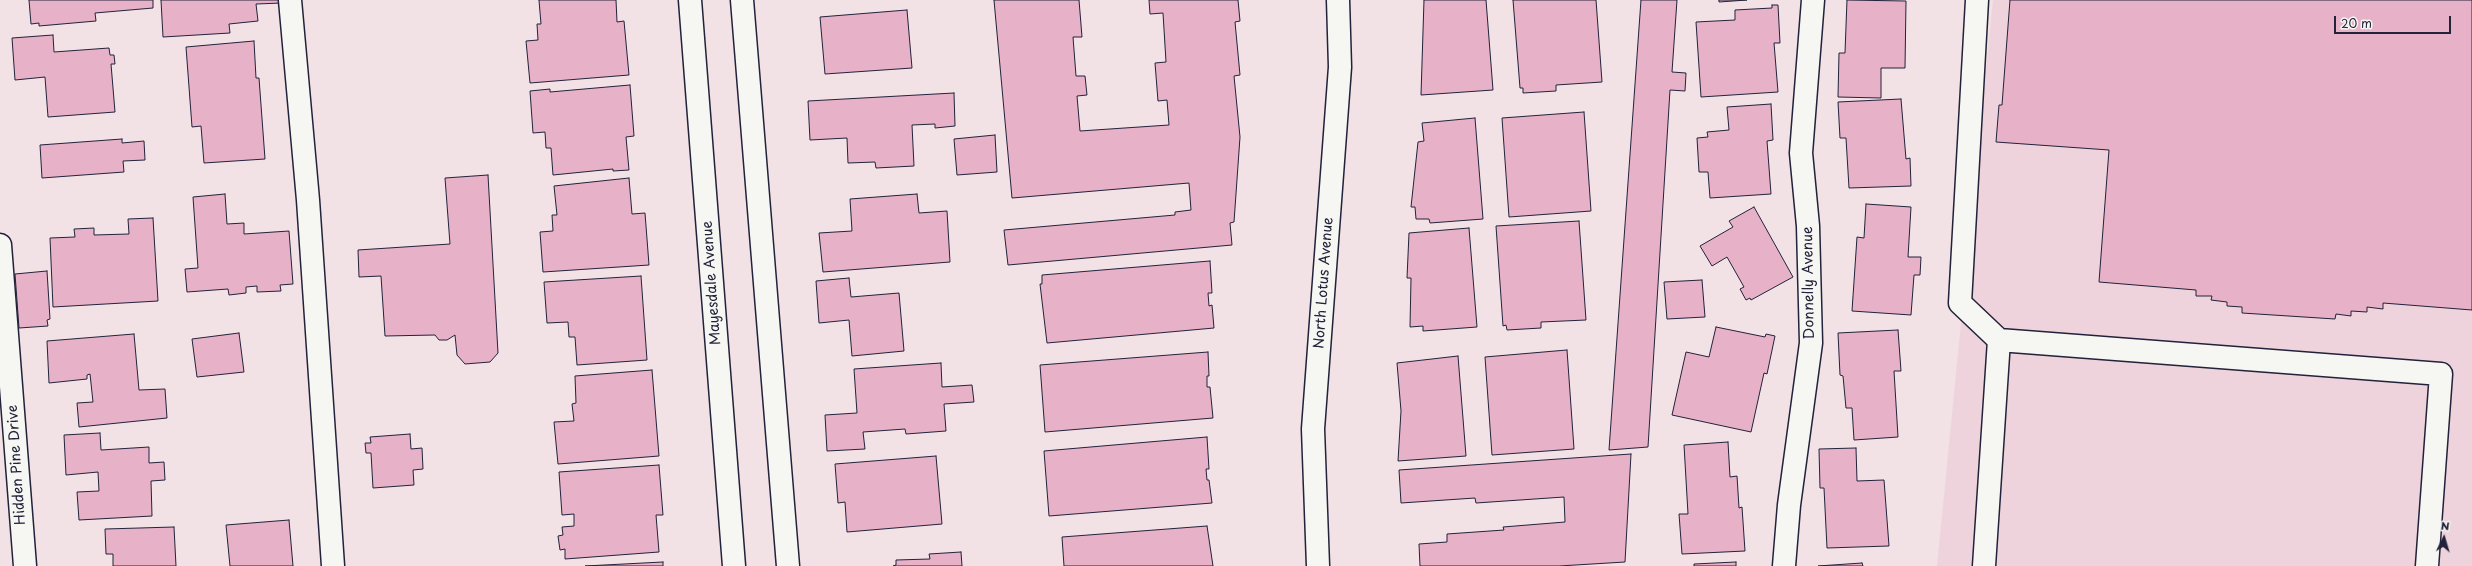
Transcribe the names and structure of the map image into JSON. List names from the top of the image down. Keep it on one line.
{"streets":{"street":["Mayesdale Avenue","North Lotus Avenue","Donnelly Avenue","Hidden Pine Drive"]},"scale_bar":"20 m","north":"top"}
